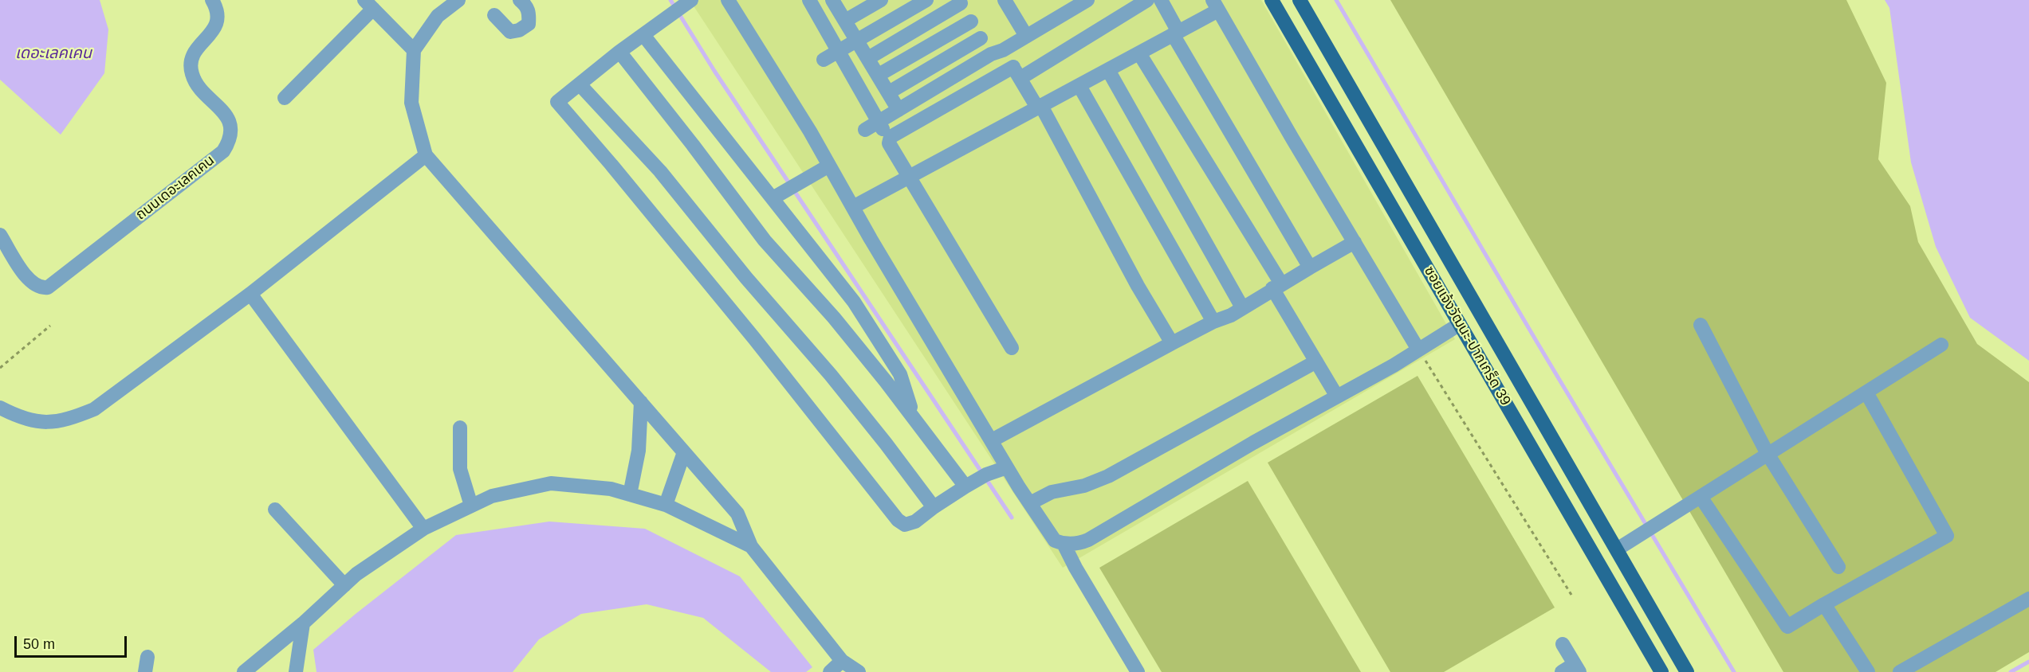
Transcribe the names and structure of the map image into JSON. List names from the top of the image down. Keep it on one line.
{"streets":{"main road":["ซอยแจ้งวัฒนะ-ปากเกร็ด 39"],"street":["ถนนเดอะเลคเคน"]},"water":["เดอะเลคเคน"],"scale_bar":"50 m"}
